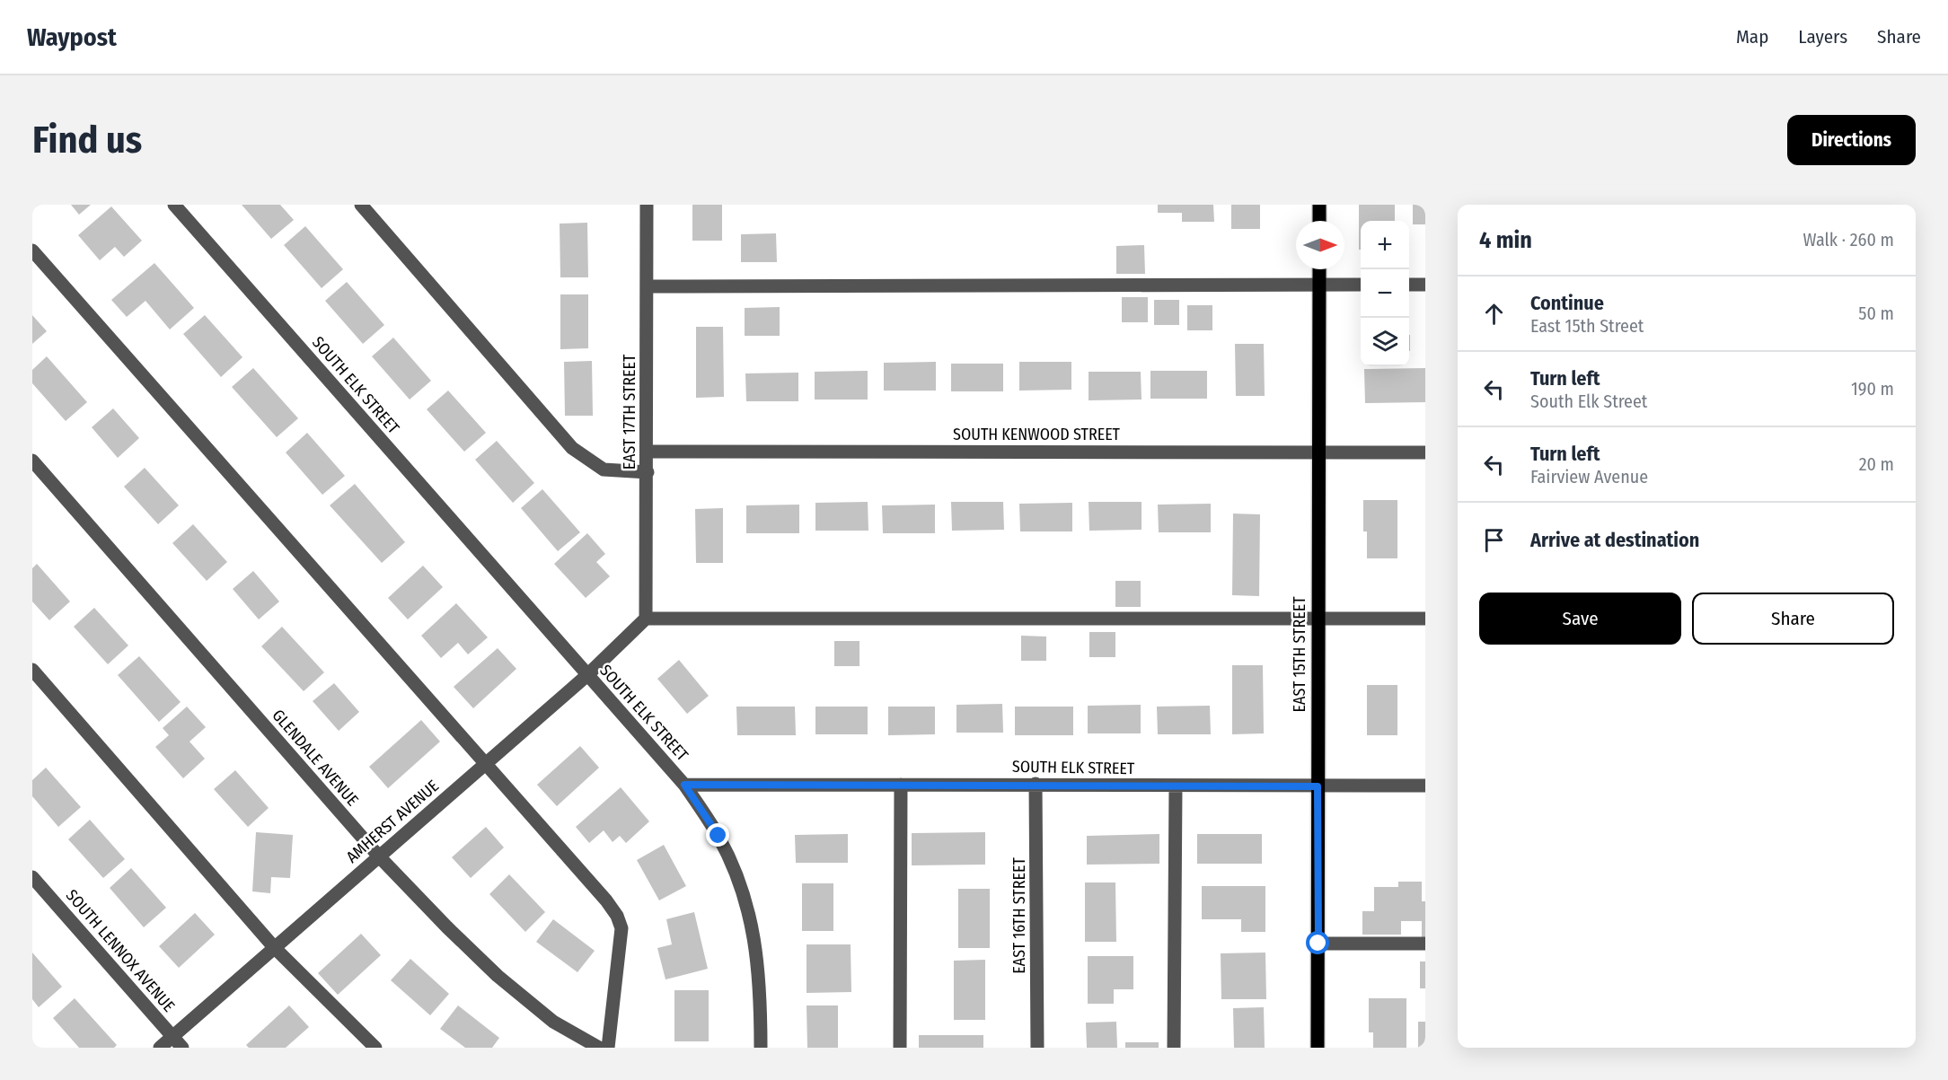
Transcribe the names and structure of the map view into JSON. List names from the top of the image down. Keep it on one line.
{"streets":{"main road":["EAST 15TH STREET"],"street":["SOUTH ELK STREET","EAST 17TH STREET","SOUTH KENWOOD STREET","GLENDALE AVENUE","AMHERST AVENUE","EAST 16TH STREET","SOUTH LENNOX AVENUE"]},"crossings":[["SOUTH ELK STREET","EAST 15TH STREET"],["SOUTH ELK STREET","AMHERST AVENUE"],["SOUTH ELK STREET","EAST 16TH STREET"],["EAST 17TH STREET","SOUTH KENWOOD STREET"],["EAST 17TH STREET","AMHERST AVENUE"],["SOUTH KENWOOD STREET","EAST 15TH STREET"],["GLENDALE AVENUE","AMHERST AVENUE"],["AMHERST AVENUE","SOUTH LENNOX AVENUE"]],"north":"right","page":{"header":"Waypost","nav":["Map","Layers","Share"],"buttons":["Directions",["Save","Share"]],"title":"Find us","heading":["4 min","Walk · 260 m"],"map_buttons":["+","−"],"list":[["Continue","East 15th Street","50 m"],["Turn left","South Elk Street","190 m"],["Turn left","Fairview Avenue","20 m"],"Arrive at destination"]}}
